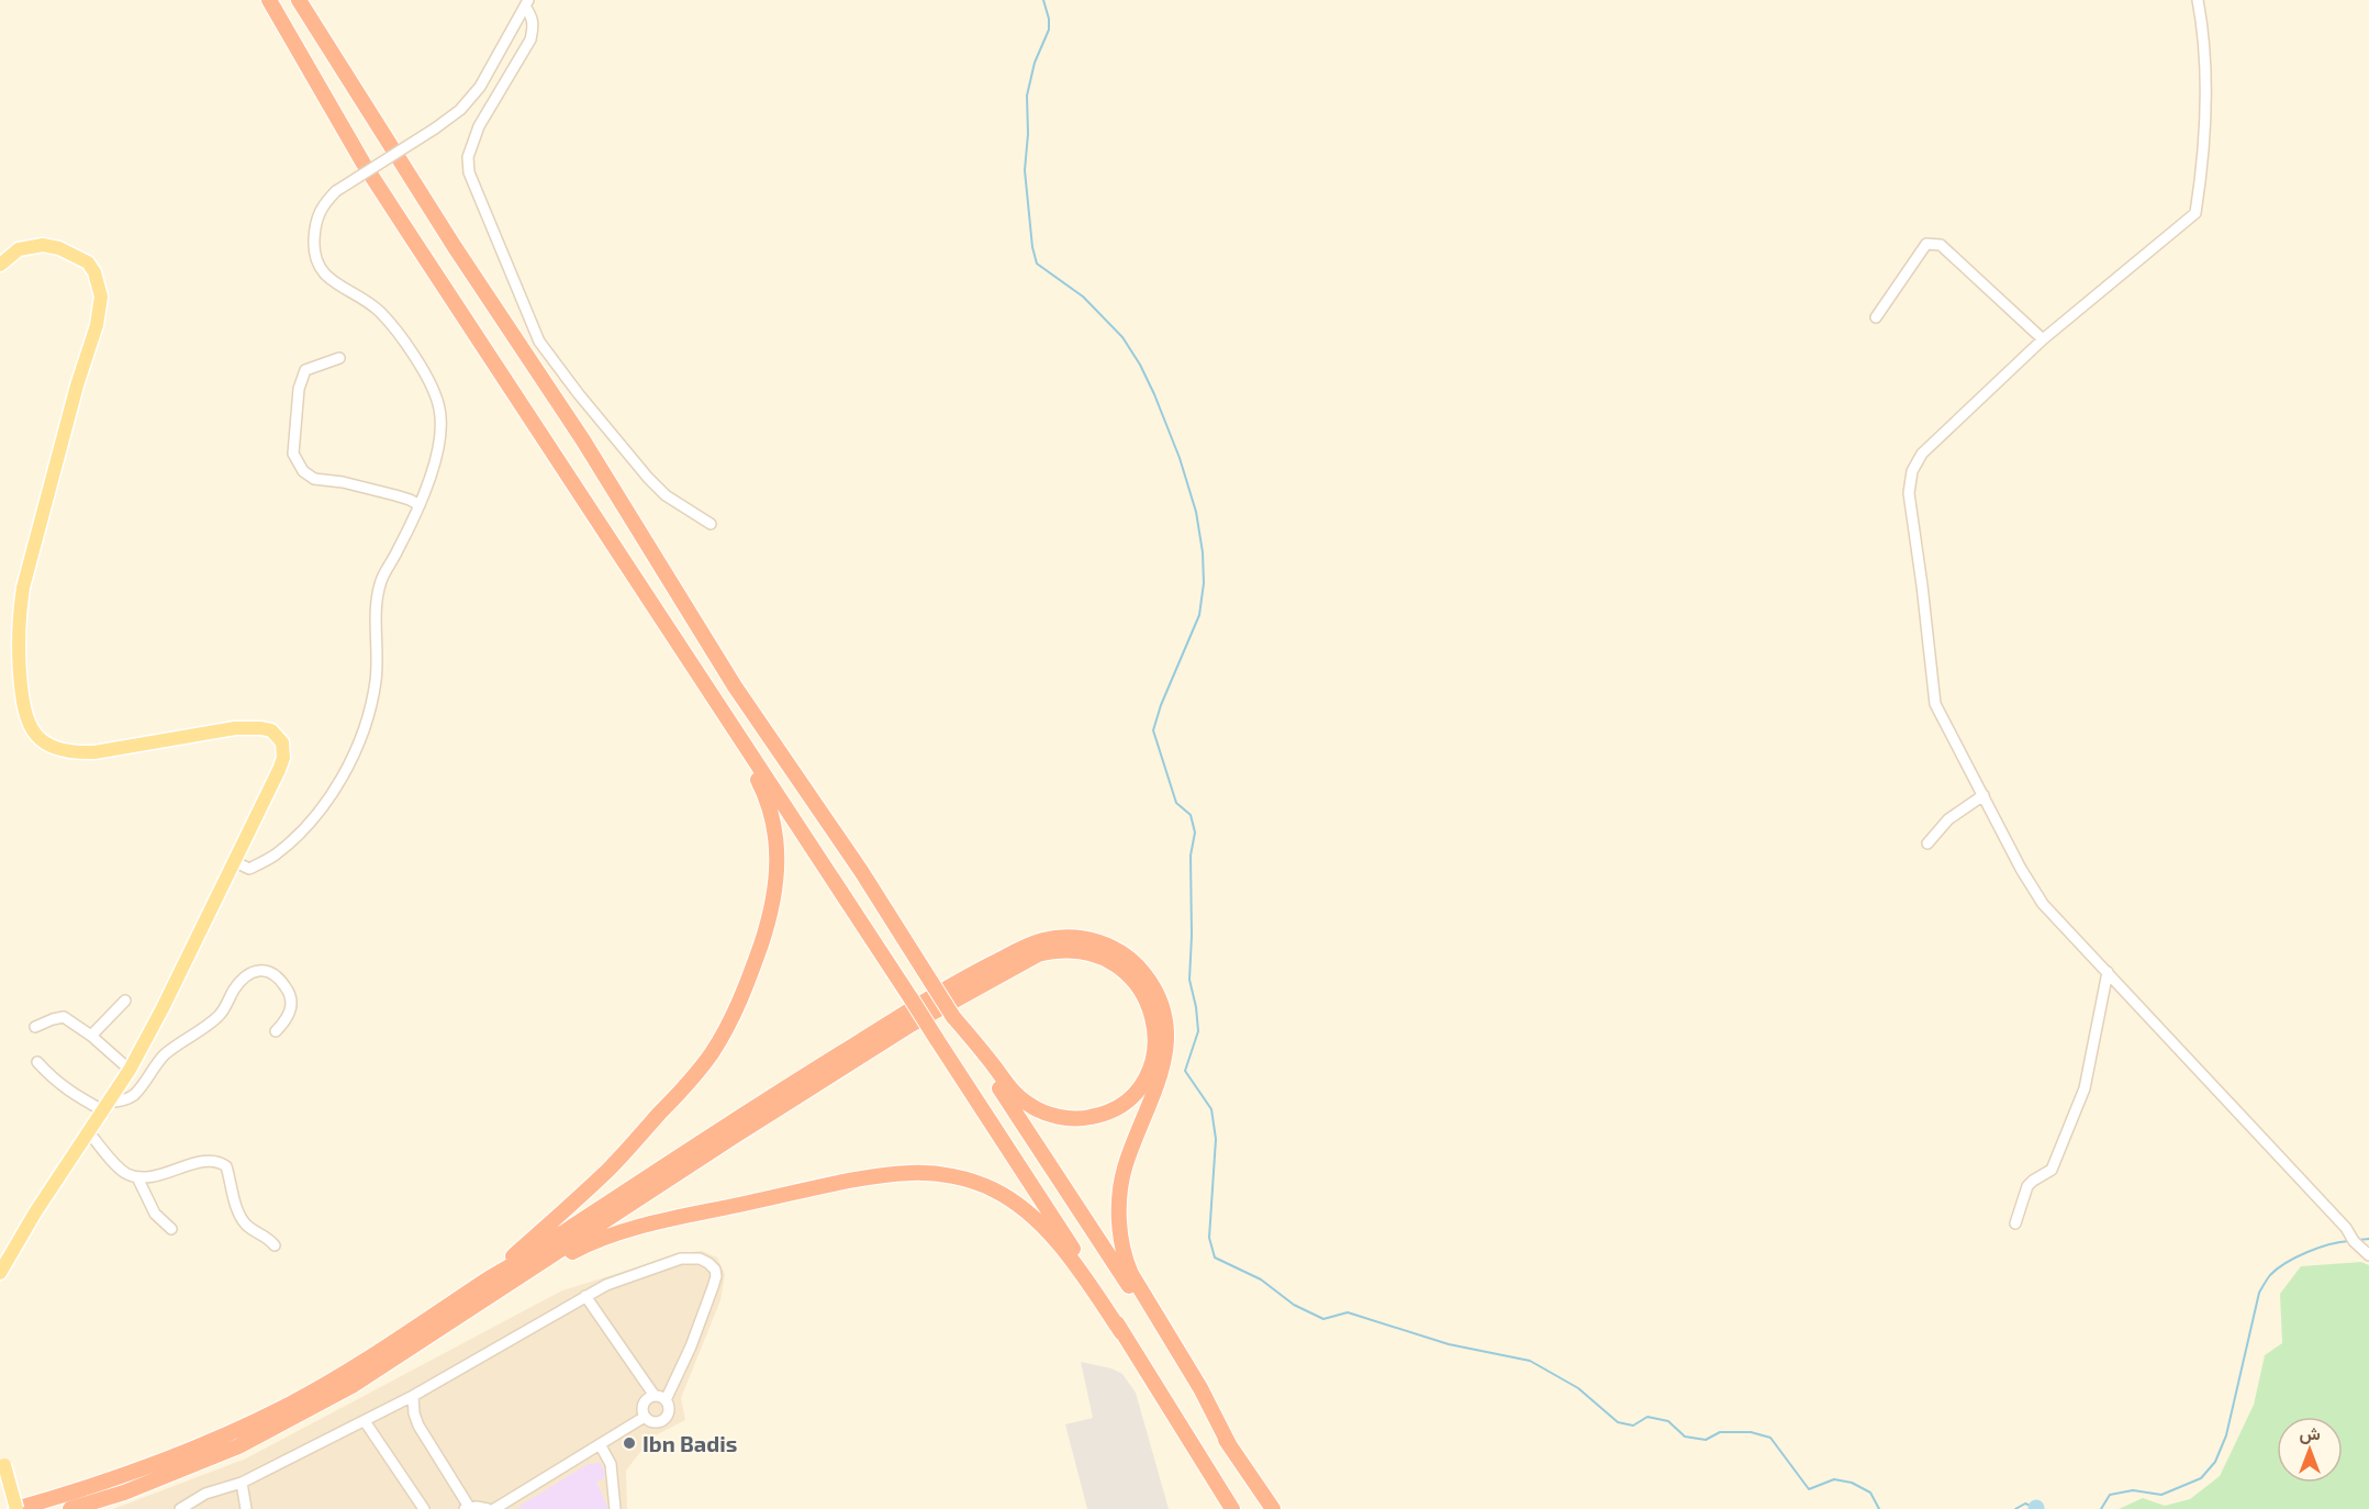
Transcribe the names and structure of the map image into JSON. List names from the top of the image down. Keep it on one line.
{"places":["Ibn Badis"],"north":"top"}
